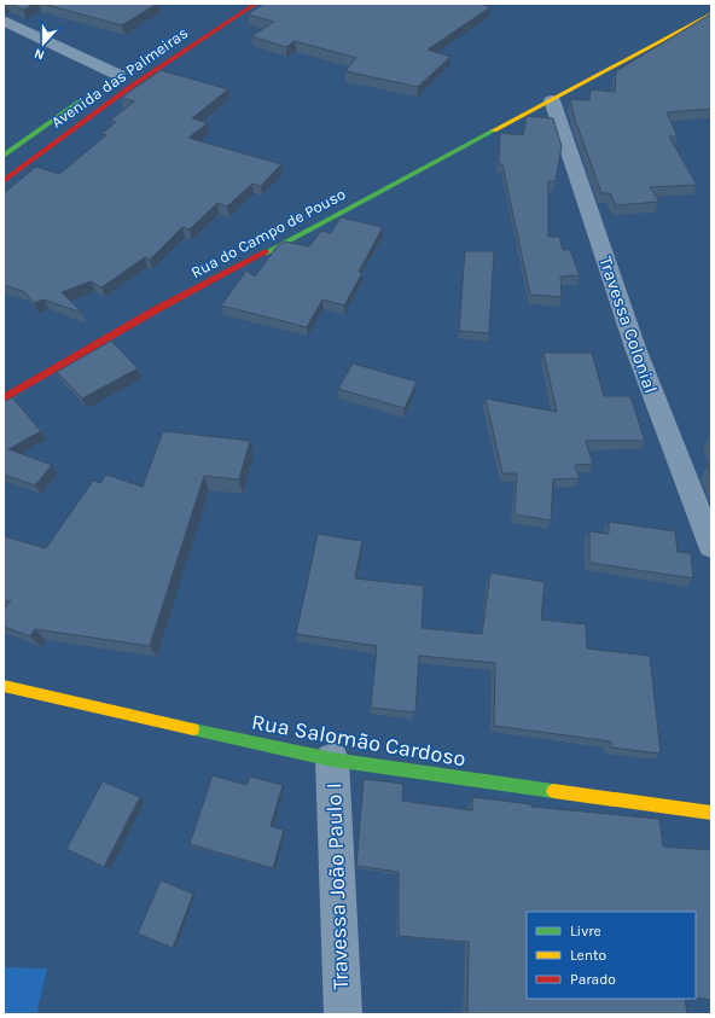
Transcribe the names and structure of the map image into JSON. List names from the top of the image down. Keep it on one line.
{"streets":{"street":["Avenida das Palmeiras","Rua do Campo de Pouso","Travessa Colonial","Rua Salomão Cardoso","Travessa João Paulo I"]},"crossings":[["Rua do Campo de Pouso","Travessa Colonial"],["Rua Salomão Cardoso","Travessa João Paulo I"]],"legend":["Livre","Lento","Parado"],"north":"bottom"}
